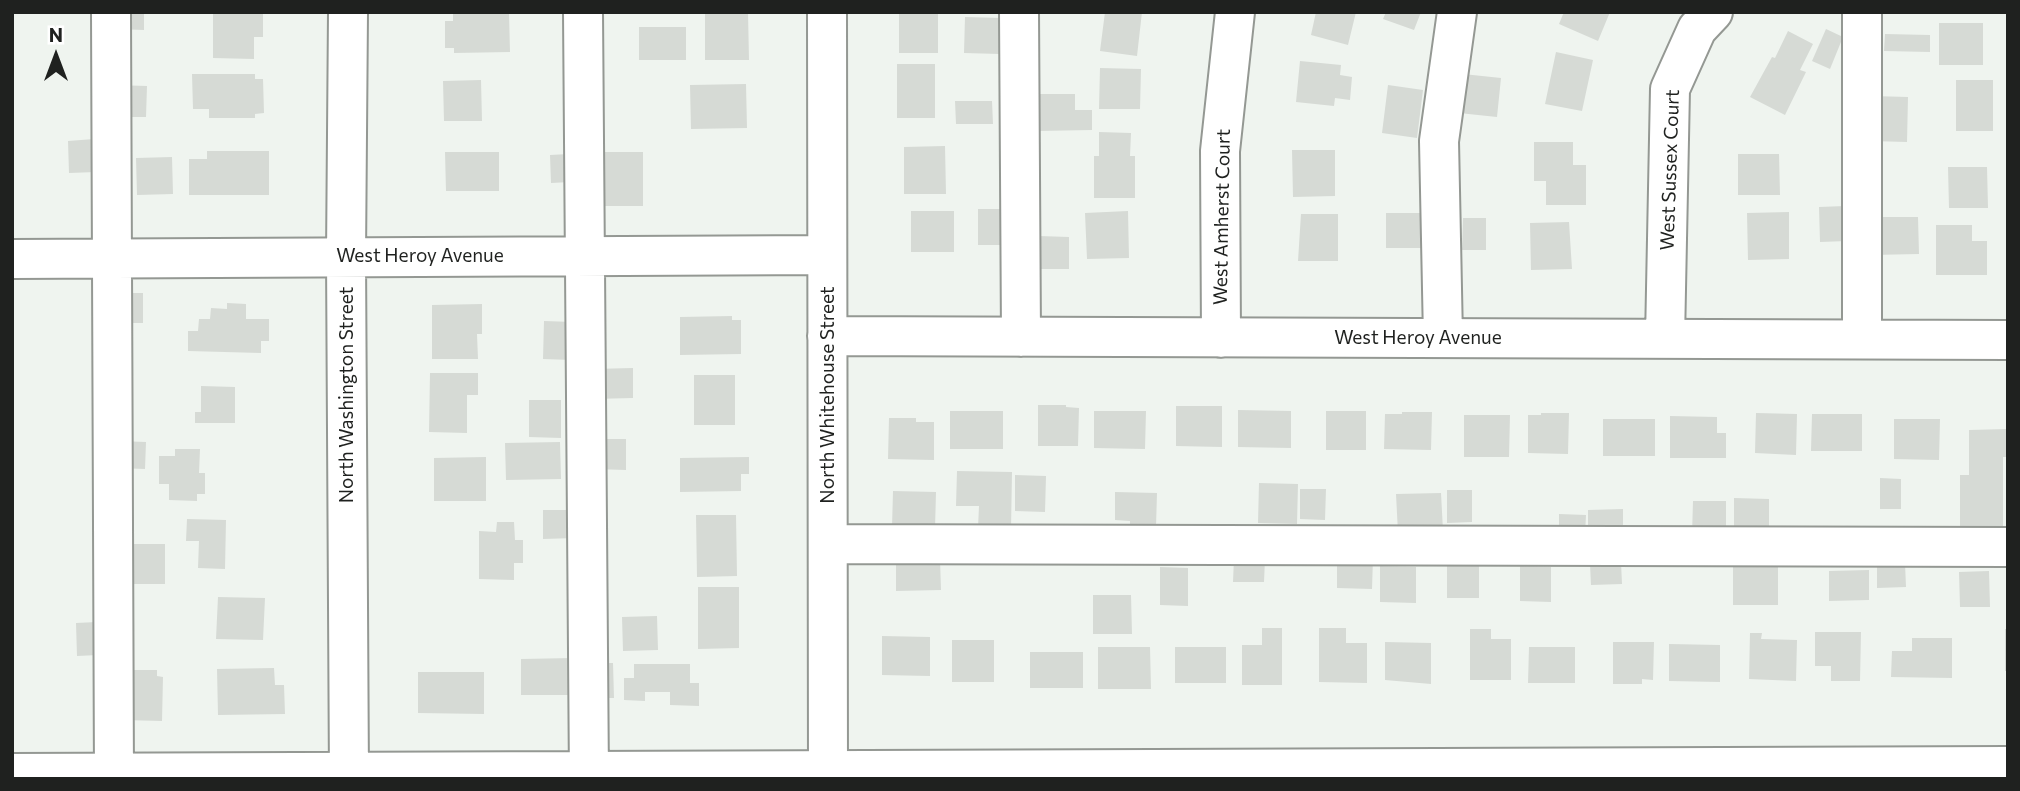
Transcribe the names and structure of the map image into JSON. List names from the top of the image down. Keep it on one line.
{"streets":{"street":["West Sussex Court","West Amherst Court","West Heroy Avenue","North Washington Street","North Whitehouse Street"]},"crossings":[["West Sussex Court","West Heroy Avenue"],["West Amherst Court","West Heroy Avenue"],["West Heroy Avenue","North Washington Street"],["West Heroy Avenue","North Whitehouse Street"]],"north":"top"}
